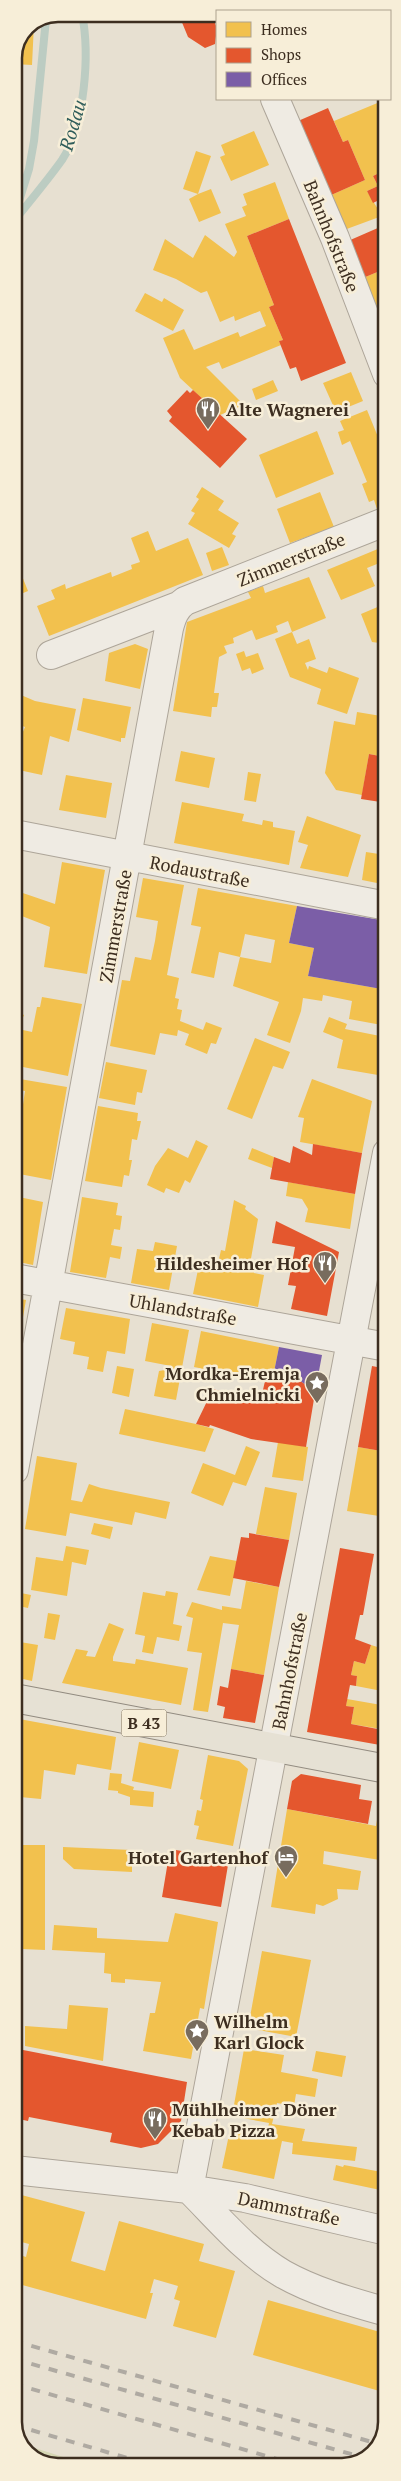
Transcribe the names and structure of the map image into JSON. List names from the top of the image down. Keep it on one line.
{"streets":{"main road":["B 43"],"street":["Bahnhofstraße","Zimmerstraße","Rodaustraße","Uhlandstraße","Dammstraße"]},"crossings":[["Bahnhofstraße","Uhlandstraße"],["Bahnhofstraße","B 43"],["Bahnhofstraße","Dammstraße"],["Zimmerstraße","Rodaustraße"],["Zimmerstraße","Uhlandstraße"]],"water":["Rodau"],"places":{"restaurant":["Alte Wagnerei","Hildesheimer Hof","Mühlheimer Döner Kebab Pizza"],"place":["Mordka-Eremja Chmielnicki","Wilhelm Karl Glock"],"hotel":["Hotel Gartenhof"]},"legend":["Homes","Shops","Offices"]}
